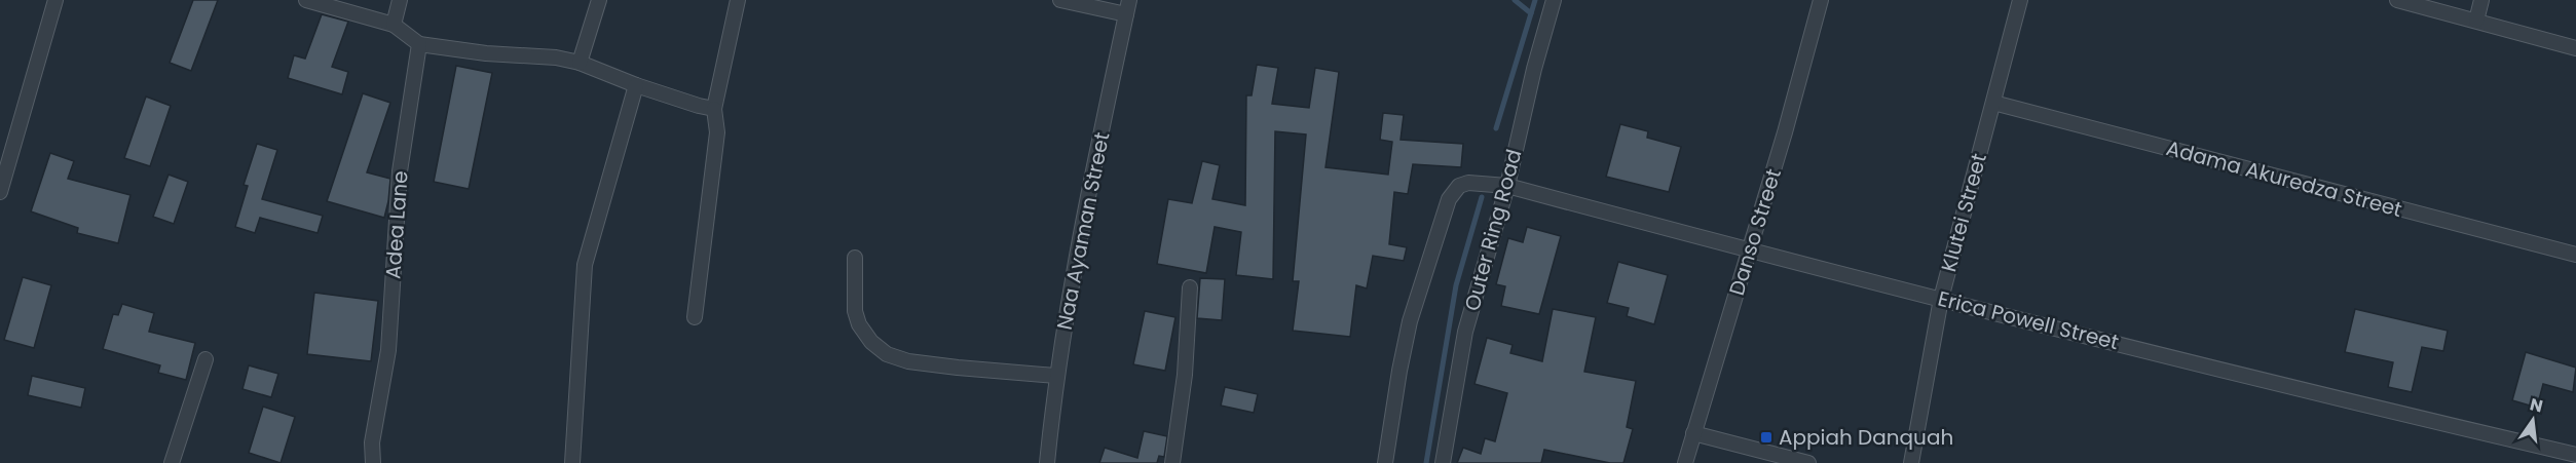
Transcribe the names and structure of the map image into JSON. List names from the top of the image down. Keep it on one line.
{"streets":{"street":["Adama Akuredza Street","Klutei Street","Adea Lane","Outer Ring Road","Naa Ayaman Street","Danso Street","Erica Powell Street"]},"crossings":[["Adama Akuredza Street","Klutei Street"],["Klutei Street","Erica Powell Street"],["Outer Ring Road","Erica Powell Street"],["Danso Street","Erica Powell Street"]],"places":{"transit":["Appiah Danquah"]},"north":"top"}
